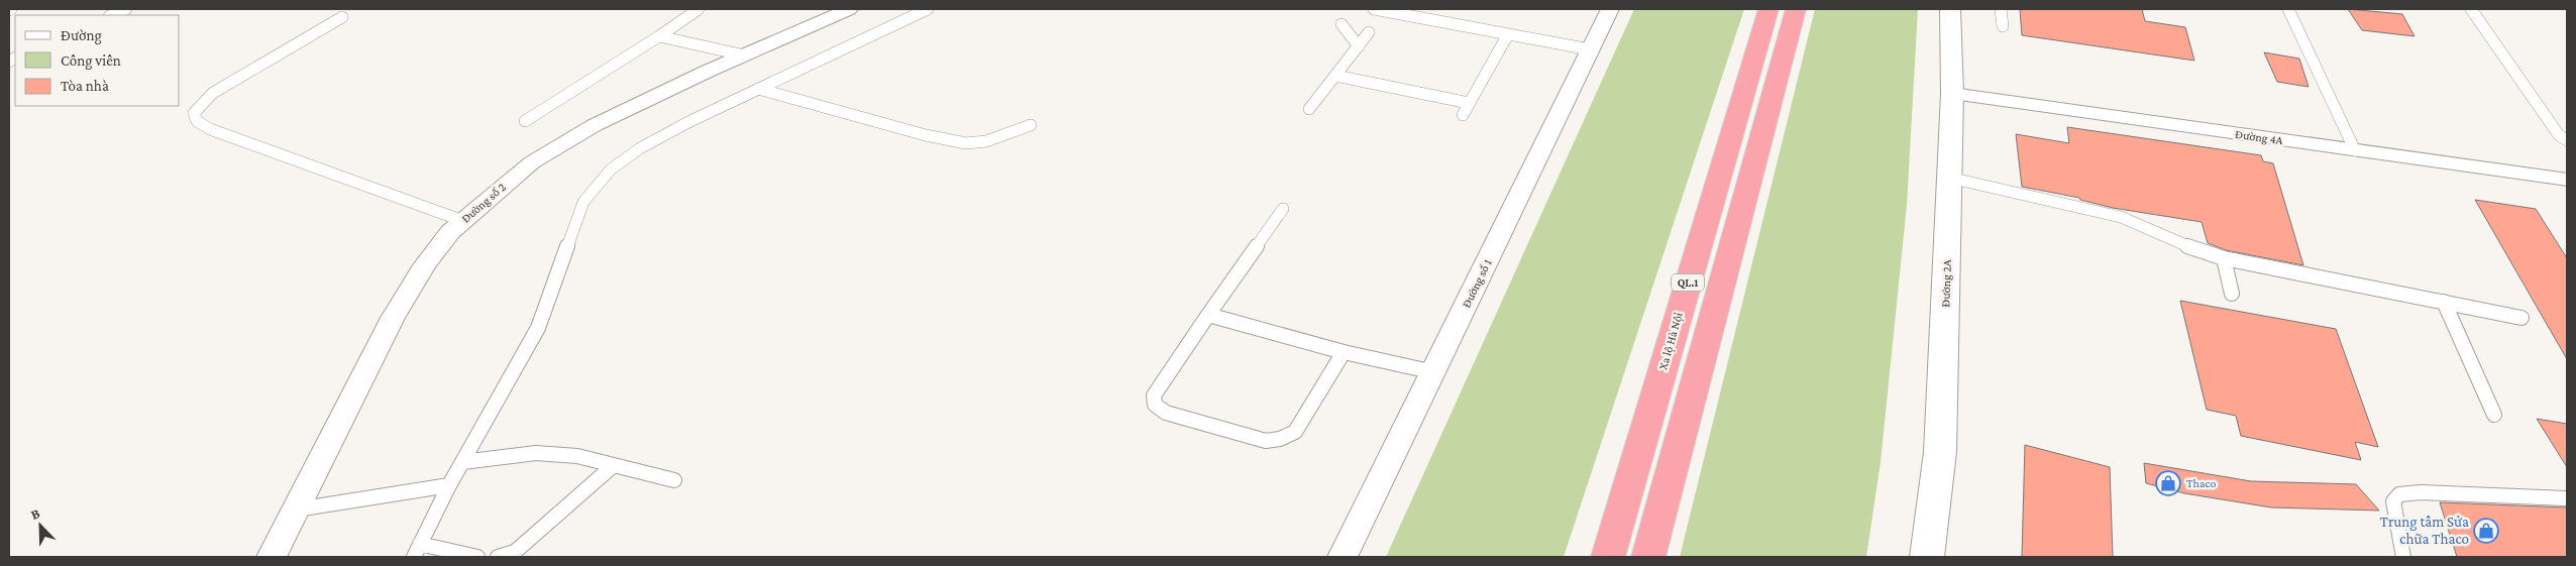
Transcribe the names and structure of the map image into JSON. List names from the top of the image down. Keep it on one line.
{"streets":{"highway":["QL.1","Xa lộ Hà Nội"],"street":["Đường 4A","Đường số 2","Đường số 1","Đường 2A"]},"crossings":[["Đường 4A","Đường 2A"]],"places":{"shop":["Thaco","Trung tâm Sửa chữa Thaco"]},"legend":["Đường","Công viên","Tòa nhà"],"north":"top left"}
